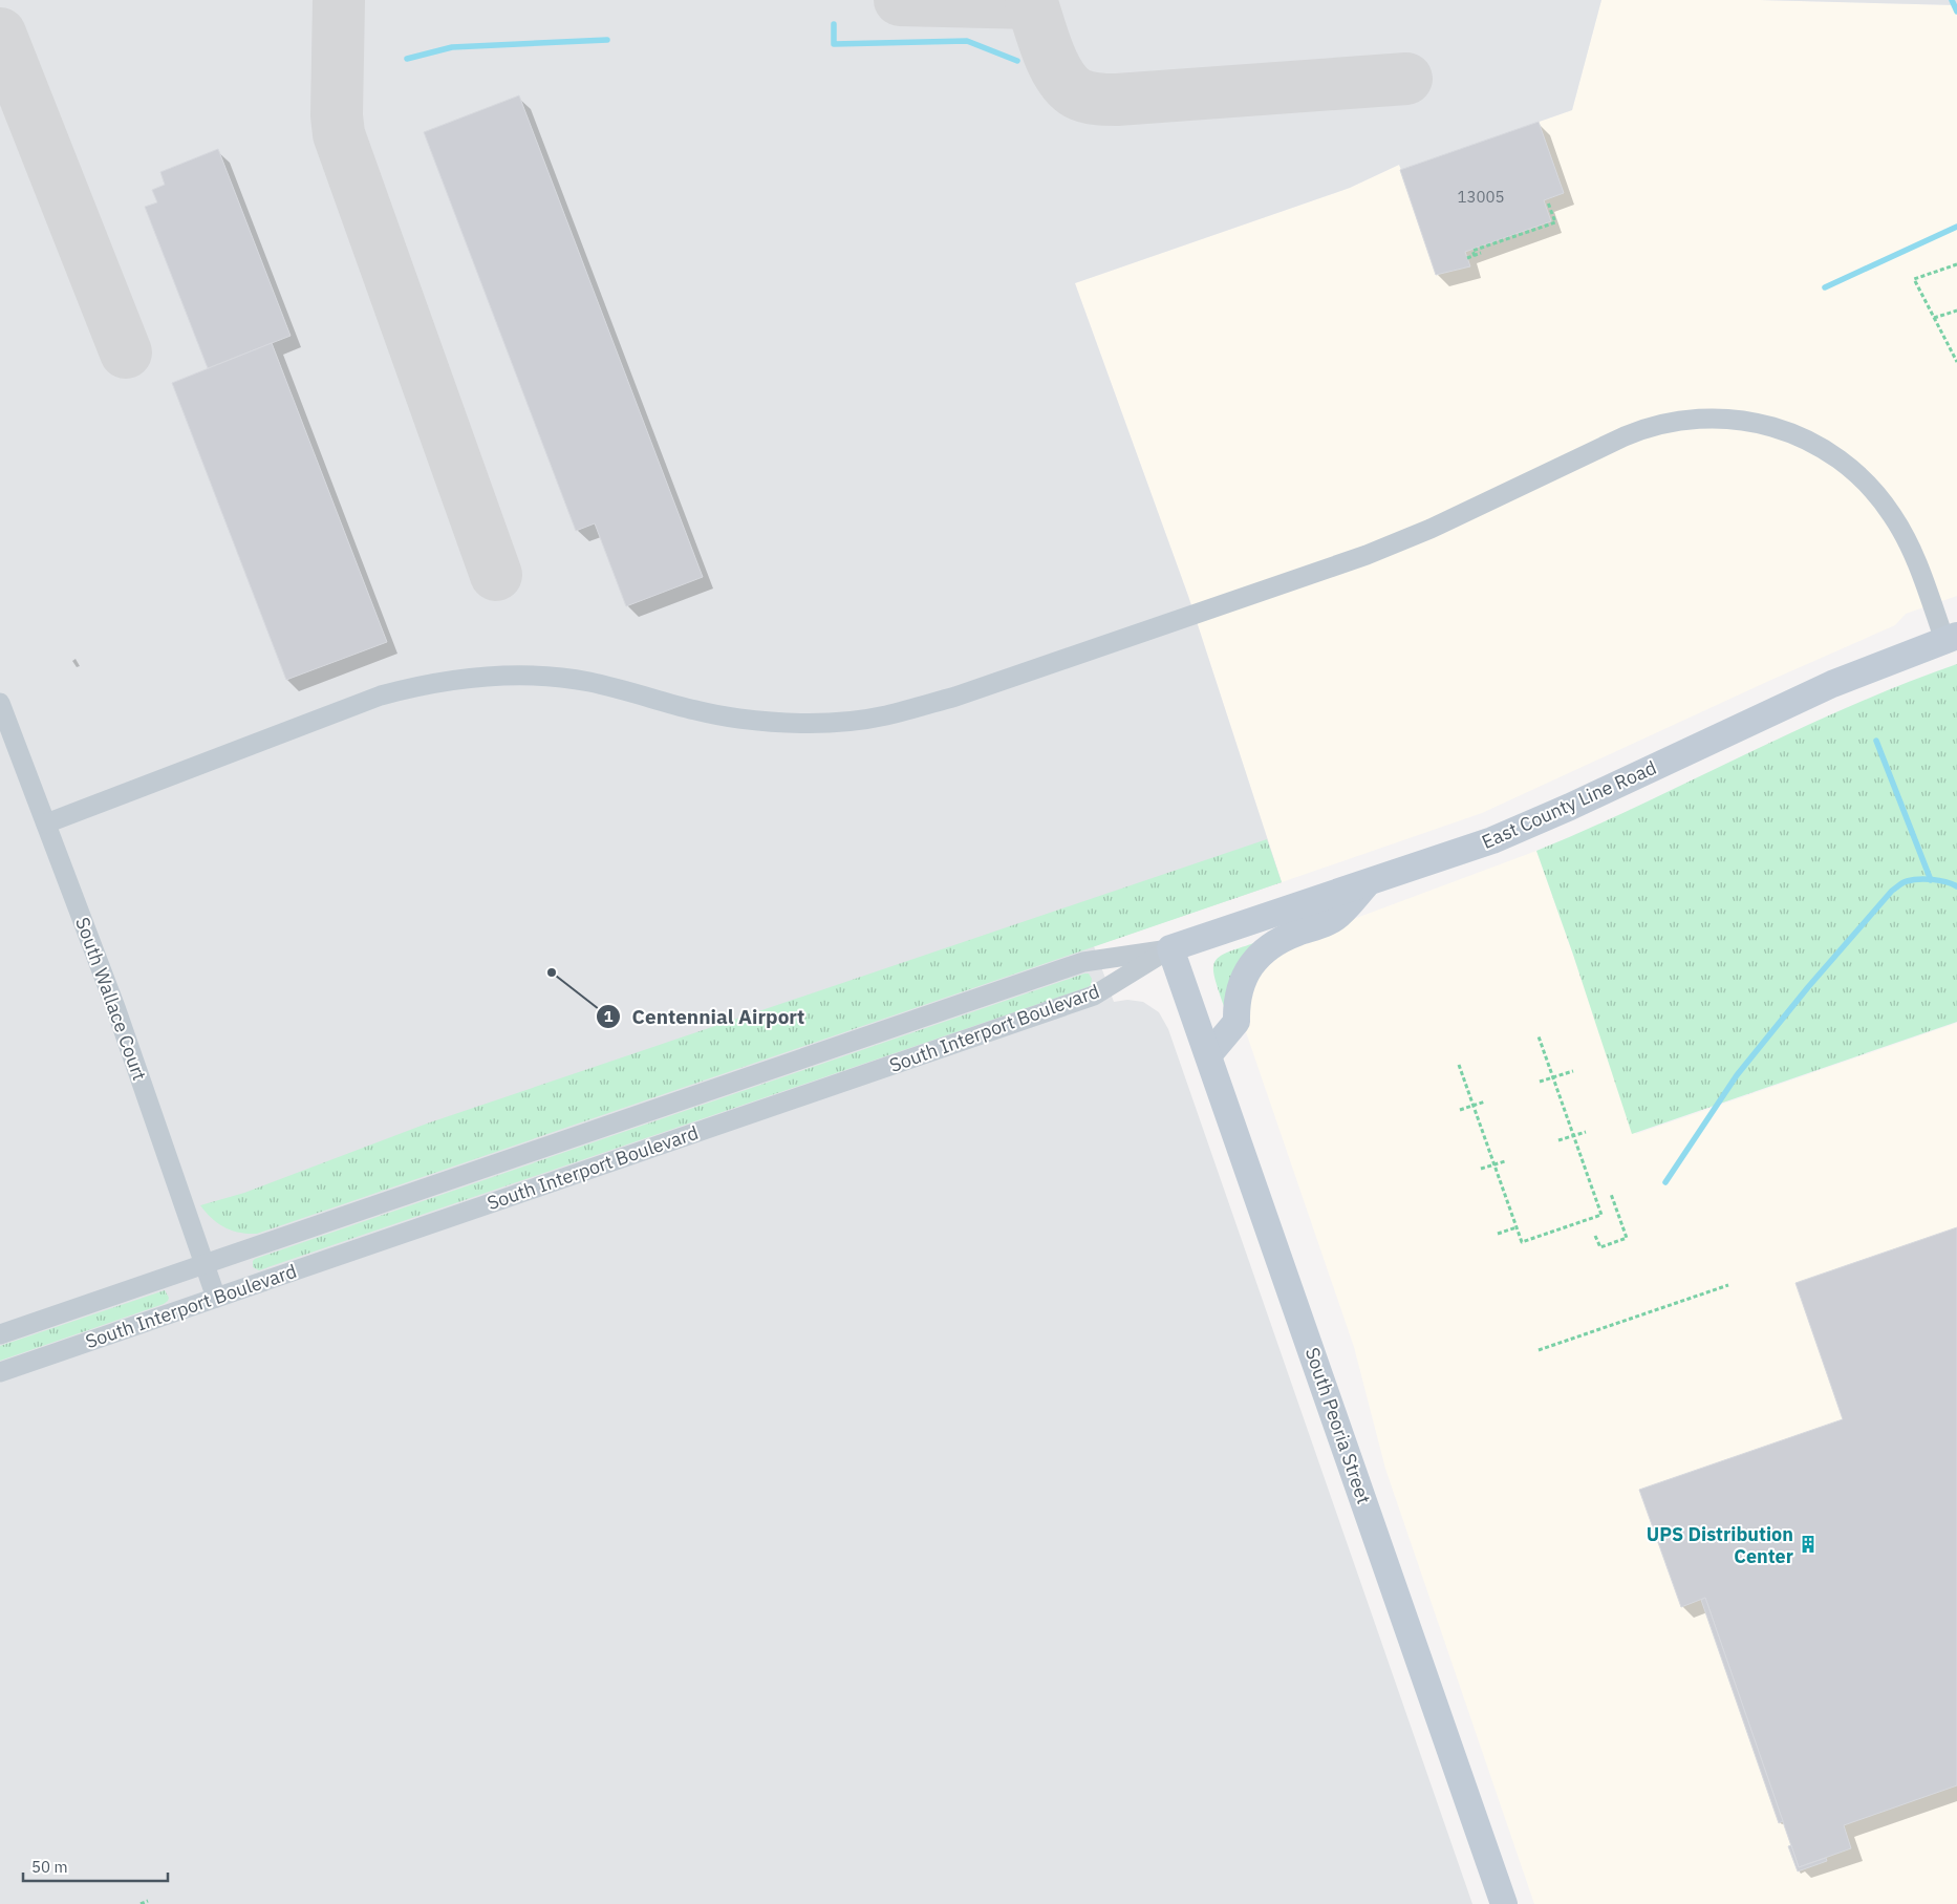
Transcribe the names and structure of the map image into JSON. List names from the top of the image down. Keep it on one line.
{"streets":{"main road":["East County Line Road","South Peoria Street"],"street":["South Wallace Court","South Interport Boulevard"]},"crossings":[["East County Line Road","South Interport Boulevard"],["East County Line Road","South Peoria Street"],["South Wallace Court","South Interport Boulevard"],["South Interport Boulevard","South Peoria Street"]],"places":{"other":["Centennial Airport"],"building":["UPS Distribution Center"]},"house_numbers":["13005"],"scale_bar":"50 m"}
